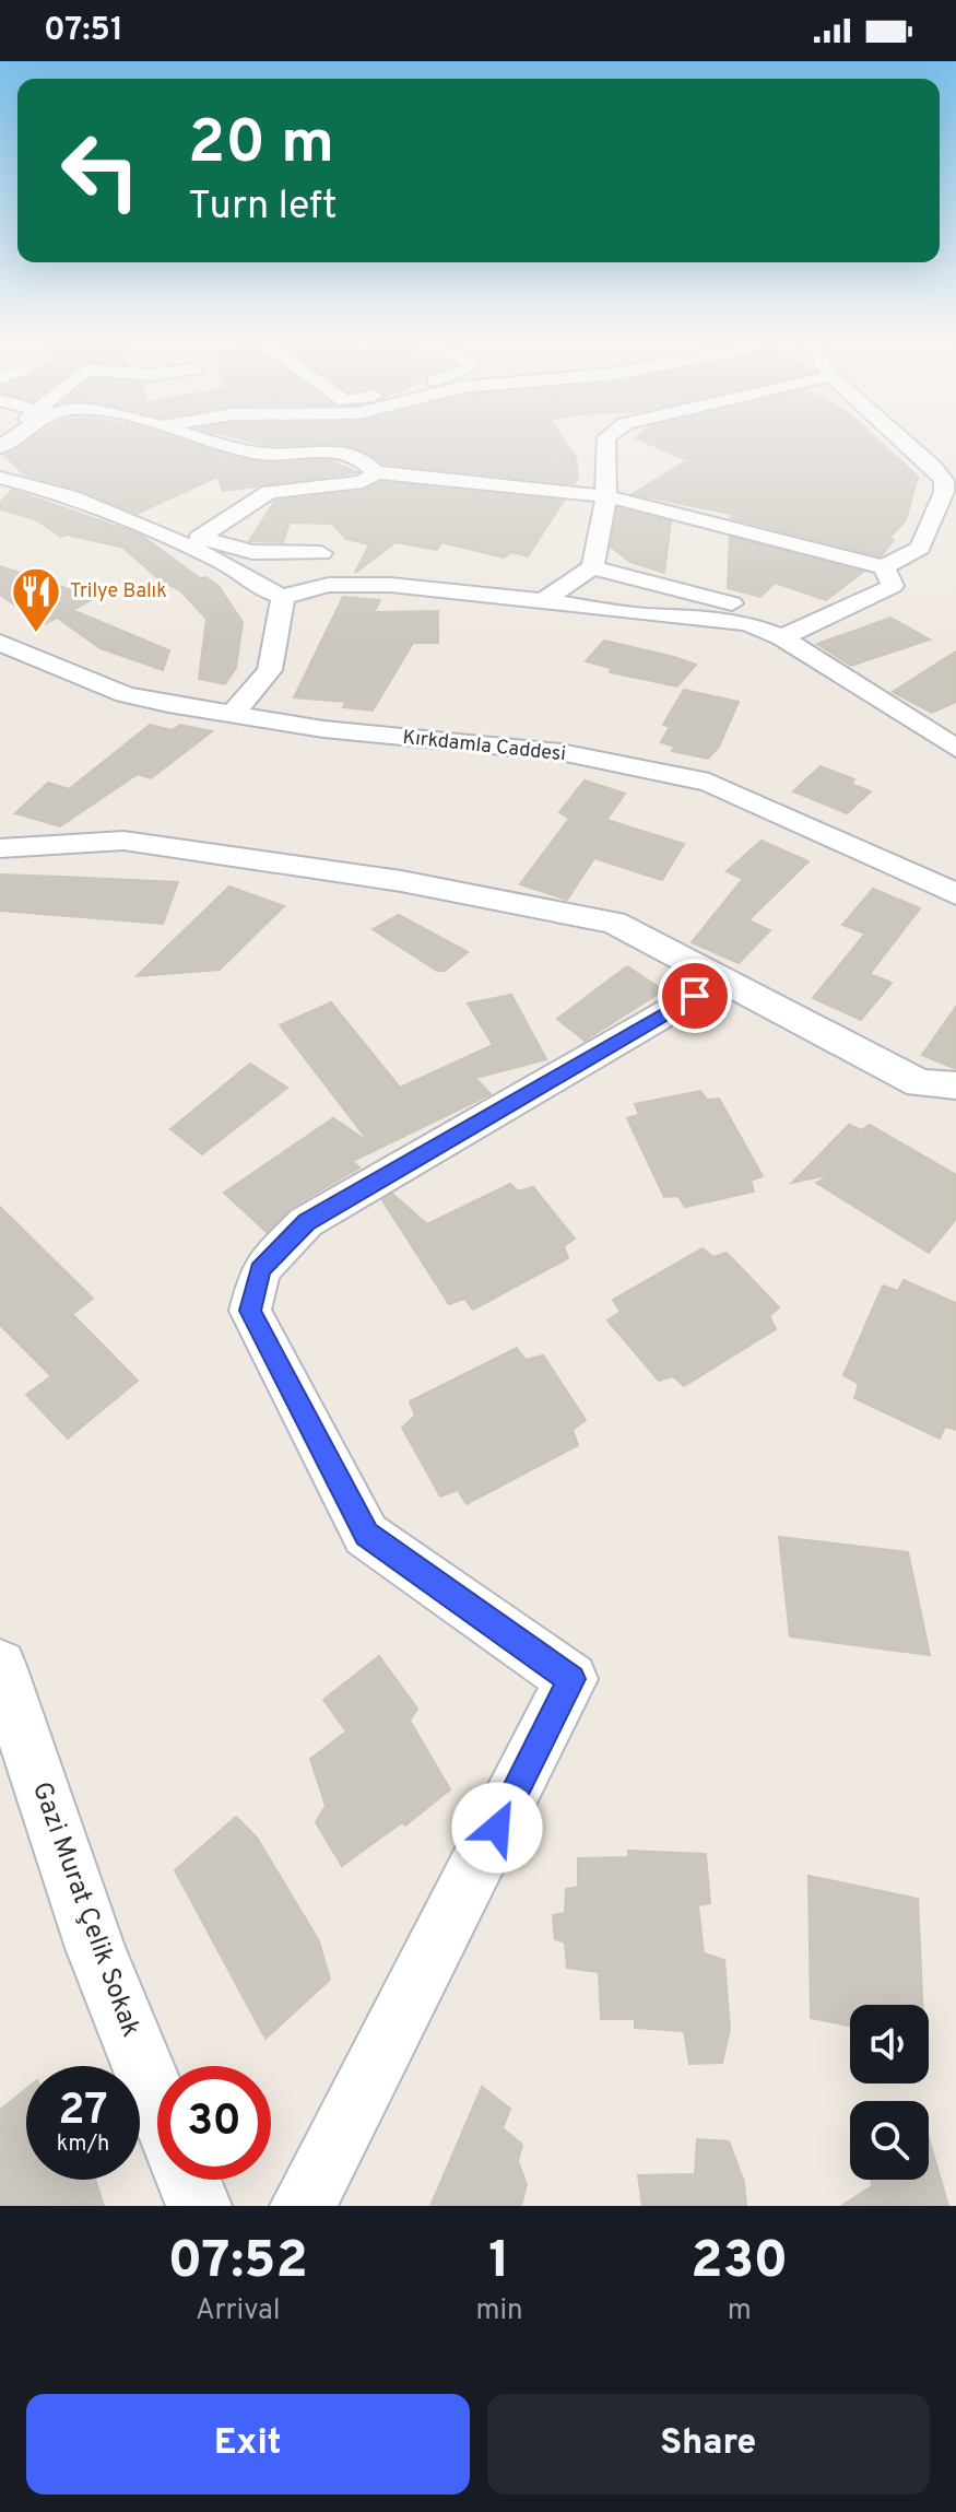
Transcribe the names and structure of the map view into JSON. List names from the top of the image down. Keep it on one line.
{"streets":{"street":["Kırkdamla Caddesi","Gazi Murat Çelik Sokak"]},"places":{"restaurant":["Trilye Balık"]},"page":{"status":"07:51","turn":["20 m","Turn left"],"speed":"27 km/h","limit":"30","eta":["07:52","Arrival","1","min","230","m"],"buttons":["Exit","Share"]}}
